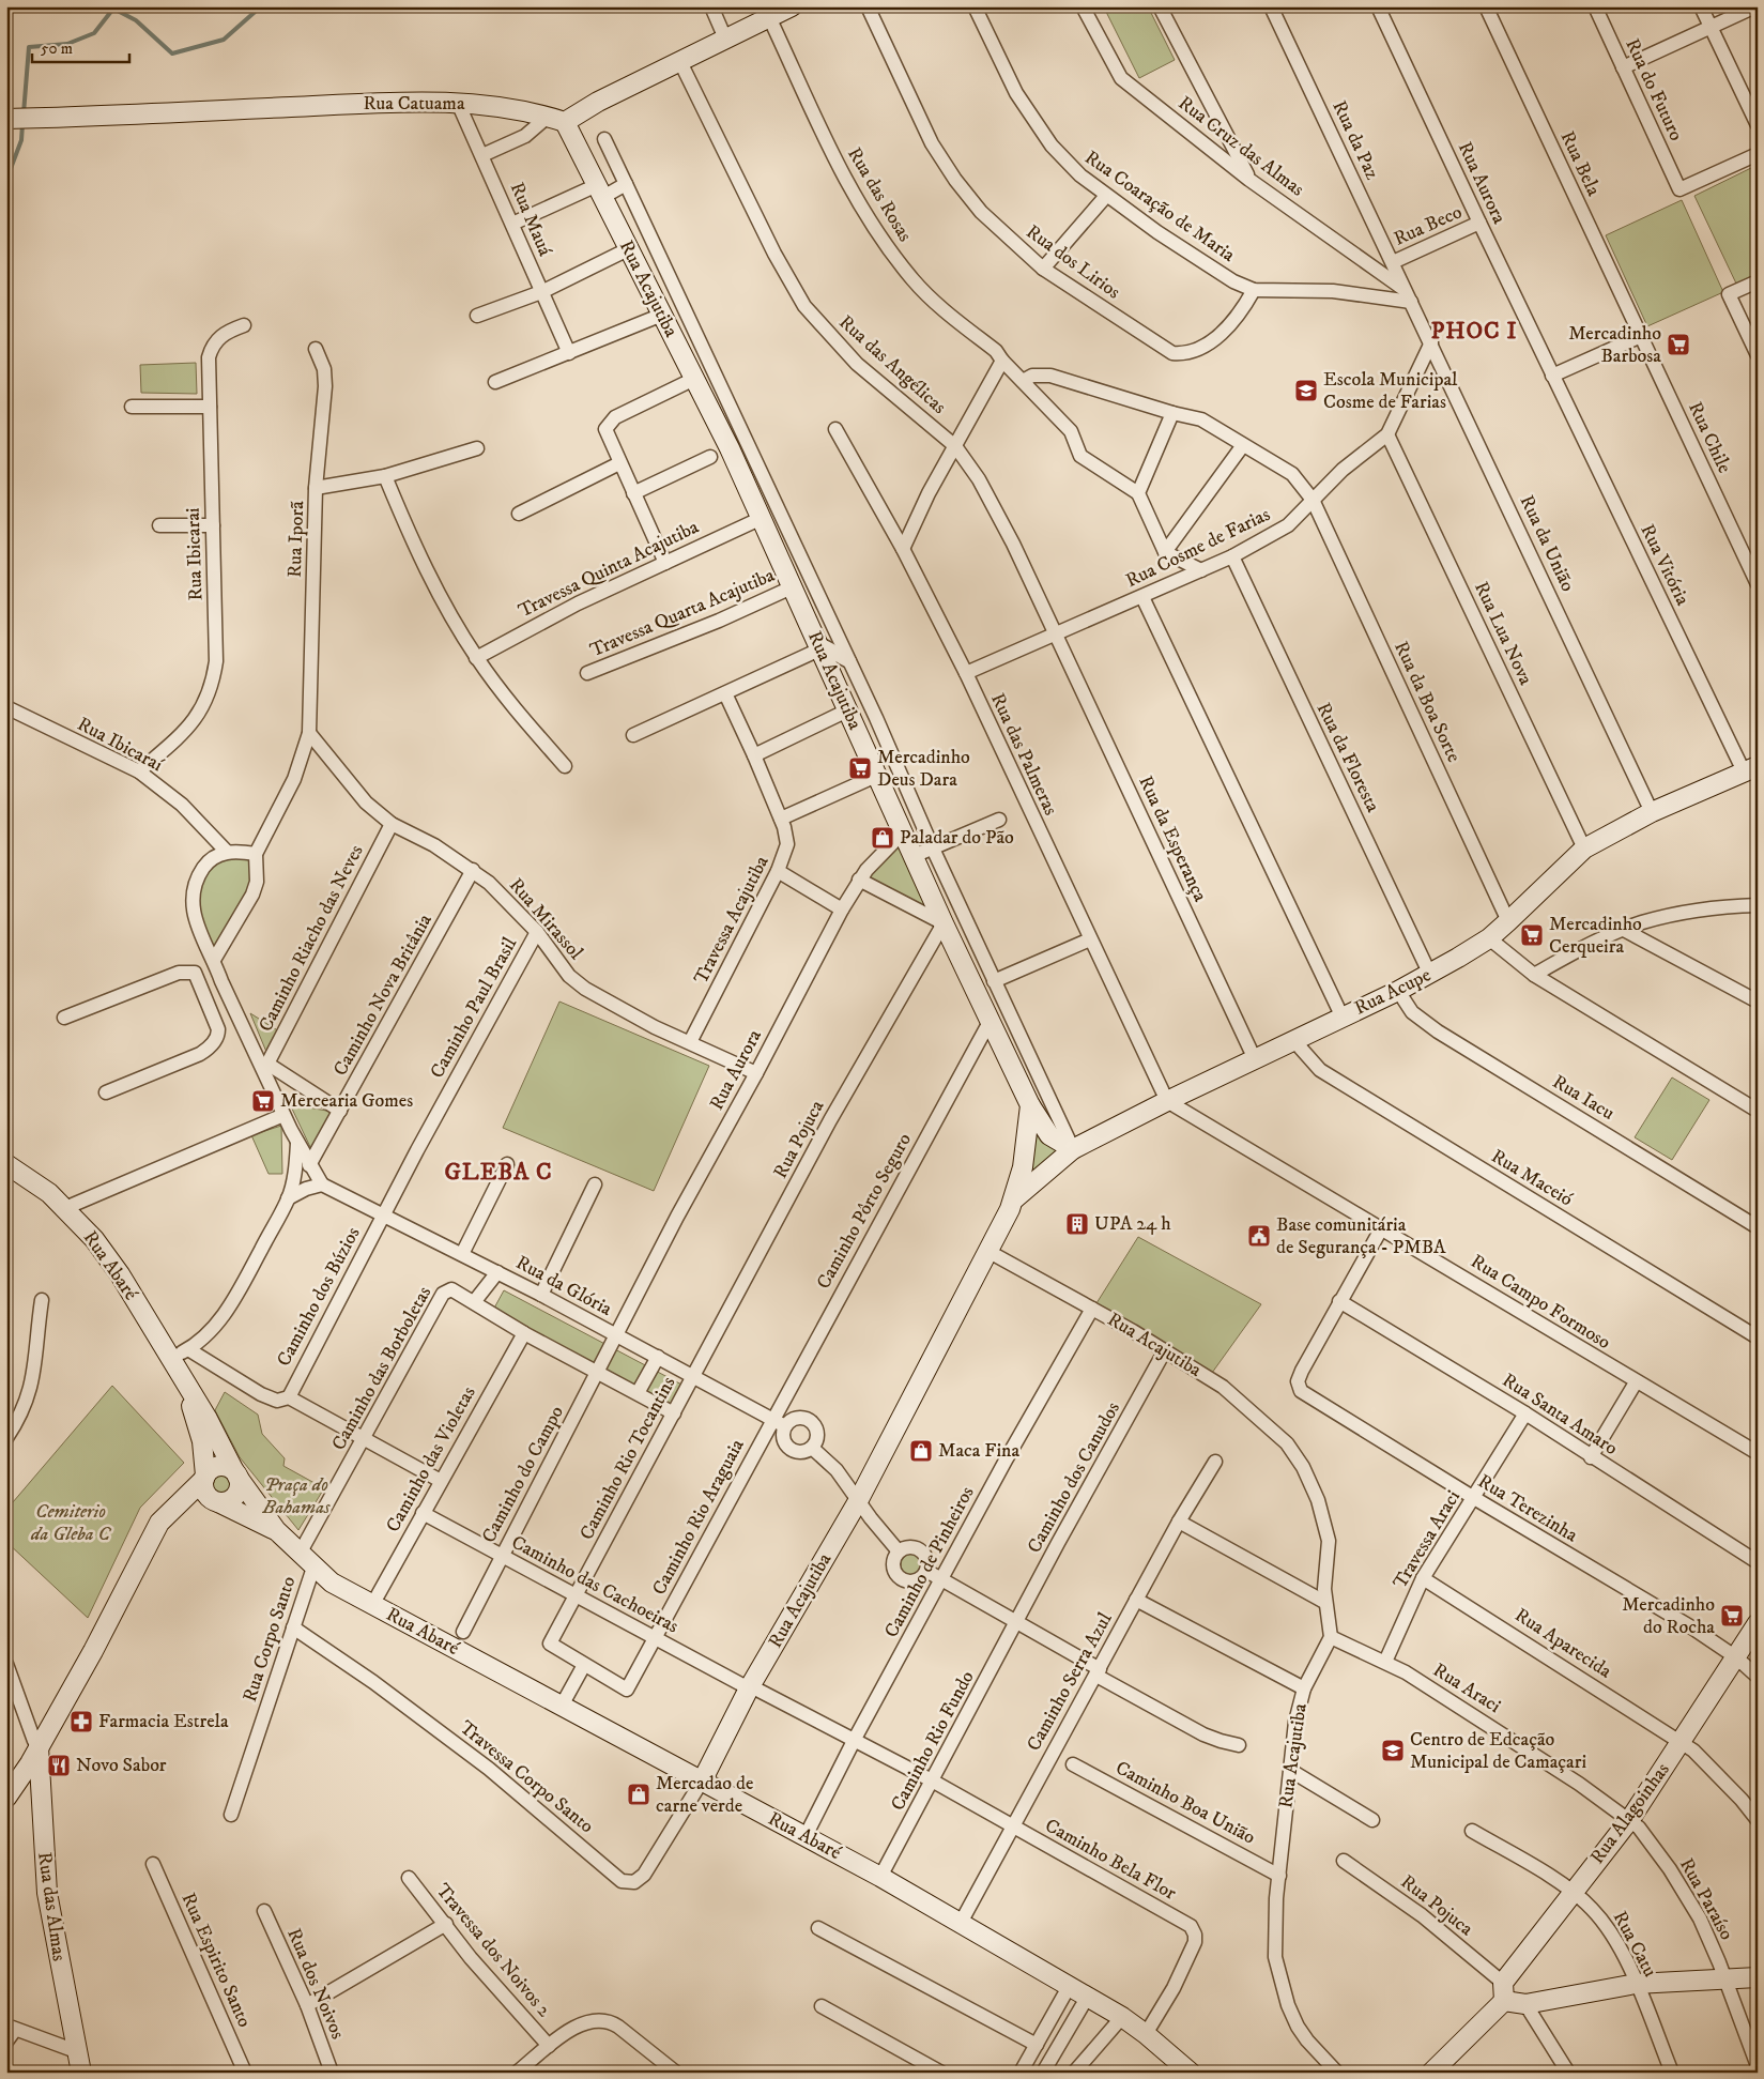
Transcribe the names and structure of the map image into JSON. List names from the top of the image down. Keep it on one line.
{"streets":{"street":["Rua do Futuro","Rua Catuama","Rua da Paz","Rua Cruz das Almas","Rua Bela","Rua Aurora","Rua das Rosas","Rua Coaração de Maria","Rua Mauá","Rua Beco","Rua dos Lirios","Rua Acajutiba","Rua das Angélicas","Rua Chile","Rua Iporã","Rua da União","Rua Cosme de Farias","Rua Ibicarai","Rua Vitória","Travessa Quinta Acajutiba","Travessa Quarta Acajutiba","Rua Lua Nova","Rua da Boa Sorte","Rua Ibicaraí","Rua das Palmeras","Rua da Floresta","Rua da Esperança","Rua Mirassol","Travessa Acajutiba","Caminho Riacho das Neves","Rua Acupe","Caminho Nova Britânia","Caminho Paul Brasil","Rua Iacu","Rua Pojuca","Rua Maceió","Caminho Pôrto Seguro","Rua Abaré","Rua da Glória","Caminho dos Búzios","Rua Campo Formoso","Caminho das Borboletas","Rua Santa Amaro","Caminho Rio Tocantins","Caminho das Violetas","Caminho do Campo","Caminho dos Canudos","Rua Terezinha","Caminho Rio Araguaia","Travessa Araci","Caminho de Pinheiros","Caminho das Cachoeiras","Rua Corpo Santo","Rua Aparecida","Caminho Serra Azul","Rua Araci","Caminho Rio Fundo","Travessa Corpo Santo","Caminho Boa União","Rua Alagoinhas","Caminho Bela Flor","Rua Paraíso","Rua das Almas","Rua Catu","Travessa dos Noivos 2","Rua Espirito Santo","Rua dos Noivos"]},"crossings":[["Rua Catuama","Rua Mauá"],["Rua Catuama","Rua Acajutiba"],["Rua da Paz","Rua Cruz das Almas"],["Rua da Paz","Rua Coaração de Maria"],["Rua da Paz","Rua Beco"],["Rua da Paz","Rua da União"],["Rua Cruz das Almas","Rua Coaração de Maria"],["Rua Cruz das Almas","Rua da União"],["Rua Bela","Rua Chile"],["Rua Aurora","Rua Beco"],["Rua Aurora","Rua Acajutiba"],["Rua Aurora","Rua Vitória"],["Rua Aurora","Rua Mirassol"],["Rua Aurora","Rua da Glória"],["Rua Aurora","Caminho do Campo"],["Rua das Rosas","Rua da Boa Sorte"],["Rua Coaração de Maria","Rua dos Lirios"],["Rua Coaração de Maria","Rua da União"],["Rua Acajutiba","Travessa Quinta Acajutiba"],["Rua Acajutiba","Travessa Quarta Acajutiba"],["Rua Acajutiba","Rua Acupe"],["Rua Acajutiba","Rua Pojuca"],["Rua Acajutiba","Caminho Pôrto Seguro"],["Rua Acajutiba","Rua Abaré"],["Rua Acajutiba","Caminho dos Canudos"],["Rua Acajutiba","Caminho de Pinheiros"],["Rua Acajutiba","Caminho das Cachoeiras"],["Rua Acajutiba","Rua Araci"],["Rua Acajutiba","Travessa Corpo Santo"],["Rua Acajutiba","Caminho Boa União"],["Rua das Angélicas","Rua Cosme de Farias"],["Rua das Angélicas","Rua da Esperança"],["Rua Iporã","Rua Mirassol"],["Rua da União","Rua Cosme de Farias"],["Rua da União","Rua Acupe"],["Rua Cosme de Farias","Rua Lua Nova"],["Rua Cosme de Farias","Rua da Boa Sorte"],["Rua Cosme de Farias","Rua das Palmeras"],["Rua Cosme de Farias","Rua da Floresta"],["Rua Cosme de Farias","Rua da Esperança"],["Rua Ibicarai","Rua Ibicaraí"],["Rua Vitória","Rua Acupe"],["Rua Lua Nova","Rua Acupe"],["Rua da Boa Sorte","Rua Acupe"],["Rua das Palmeras","Rua Acupe"],["Rua das Palmeras","Rua Campo Formoso"],["Rua da Floresta","Rua Acupe"],["Rua da Esperança","Rua Acupe"],["Rua Mirassol","Travessa Acajutiba"],["Rua Mirassol","Caminho Riacho das Neves"],["Rua Mirassol","Caminho Nova Britânia"],["Rua Mirassol","Caminho Paul Brasil"],["Rua Acupe","Rua Iacu"],["Rua Acupe","Rua Maceió"],["Rua Acupe","Rua Campo Formoso"],["Caminho Paul Brasil","Rua da Glória"],["Caminho Paul Brasil","Caminho dos Búzios"],["Rua Pojuca","Rua da Glória"],["Rua Pojuca","Caminho Rio Tocantins"],["Rua Pojuca","Rua Alagoinhas"],["Caminho Pôrto Seguro","Rua da Glória"],["Caminho Pôrto Seguro","Caminho Rio Araguaia"],["Rua Abaré","Caminho das Borboletas"],["Rua Abaré","Caminho das Violetas"],["Rua Abaré","Caminho de Pinheiros"],["Rua Abaré","Rua Corpo Santo"],["Rua Abaré","Caminho Serra Azul"],["Rua Abaré","Caminho Rio Fundo"],["Rua Abaré","Travessa Corpo Santo"],["Rua Abaré","Caminho Bela Flor"],["Rua da Glória","Caminho dos Búzios"],["Rua da Glória","Caminho Rio Tocantins"],["Rua da Glória","Caminho do Campo"],["Rua da Glória","Caminho Rio Araguaia"],["Rua Santa Amaro","Rua Terezinha"],["Rua Santa Amaro","Travessa Araci"],["Caminho Rio Tocantins","Caminho Rio Araguaia"],["Caminho Rio Tocantins","Caminho das Cachoeiras"],["Caminho das Violetas","Caminho das Cachoeiras"],["Caminho do Campo","Caminho das Cachoeiras"],["Caminho dos Canudos","Caminho Rio Fundo"],["Rua Terezinha","Travessa Araci"],["Rua Terezinha","Rua Alagoinhas"],["Caminho Rio Araguaia","Caminho das Cachoeiras"],["Travessa Araci","Rua Aparecida"],["Travessa Araci","Rua Araci"],["Caminho de Pinheiros","Caminho das Cachoeiras"],["Caminho das Cachoeiras","Caminho Serra Azul"],["Caminho das Cachoeiras","Caminho Rio Fundo"],["Caminho das Cachoeiras","Caminho Bela Flor"],["Rua Corpo Santo","Travessa Corpo Santo"],["Rua Aparecida","Rua Alagoinhas"],["Caminho Serra Azul","Caminho Bela Flor"],["Rua Araci","Rua Alagoinhas"],["Rua Araci","Rua Paraíso"],["Rua Alagoinhas","Rua Paraíso"],["Rua Alagoinhas","Rua Catu"]],"districts":["PHOC I","GLEBA C"],"parks":["Praça do Bahamas","Cemiterio da Gleba C"],"places":{"supermarket":["Mercadinho Barbosa","Mercadinho Deus Dara","Mercadinho Cerqueira","Mercearia Gomes","Mercadinho do Rocha"],"school or university":["Escola Municipal Cosme de Farias","Centro de Edcação Municipal de Camaçari"],"shop":["Paladar do Pão","Maca Fina","Mercadao de carne verde"],"building":["UPA 24 h"],"public building":["Base comunitária de Segurança - PMBA"],"pharmacy":["Farmacia Estrela"],"restaurant":["Novo Sabor"]},"scale_bar":"50 m"}
